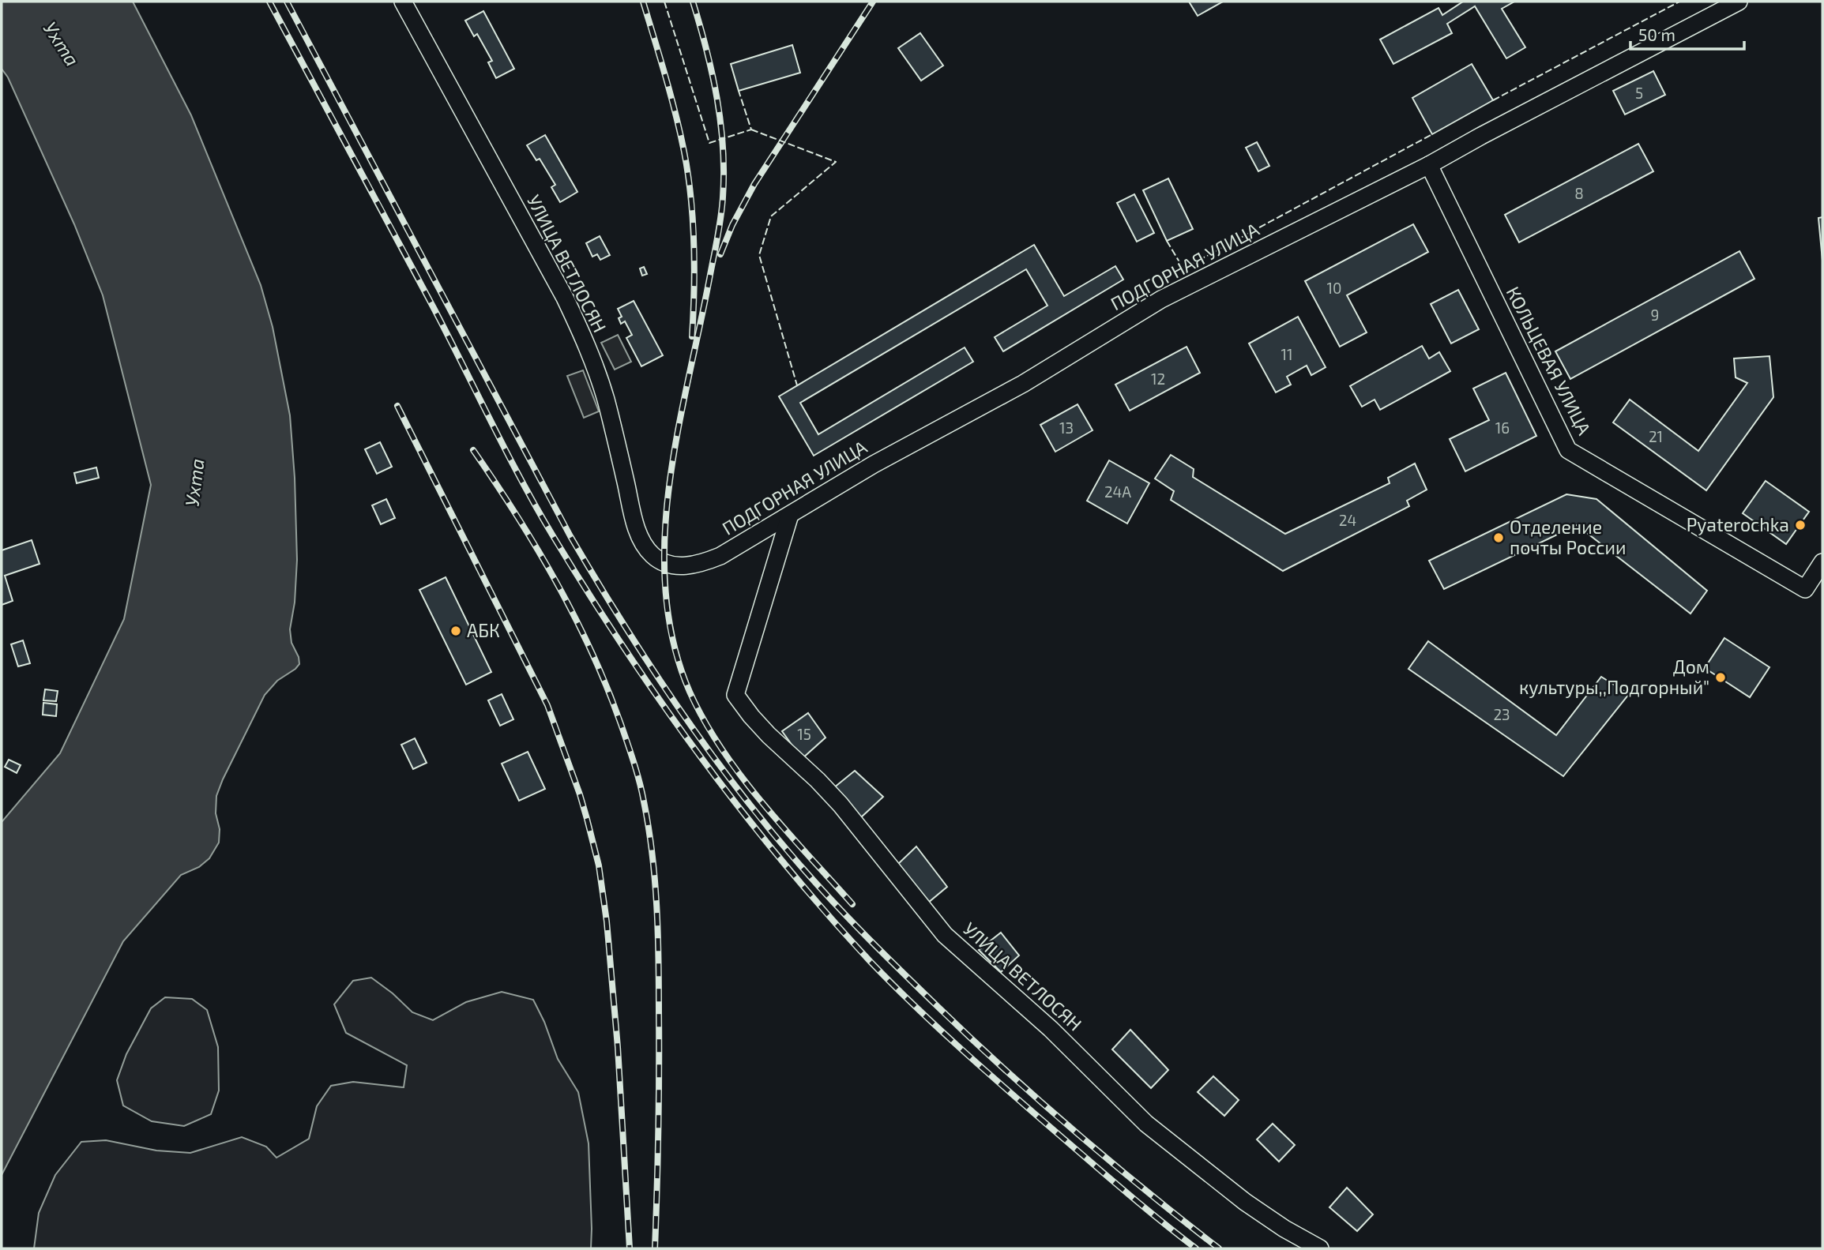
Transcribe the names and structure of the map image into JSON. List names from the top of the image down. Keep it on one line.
{"streets":{"street":["УЛИЦА ВЕТЛОСЯН","ПОДГОРНАЯ УЛИЦА","КОЛЬЦЕВАЯ УЛИЦА"]},"crossings":[["УЛИЦА ВЕТЛОСЯН","ПОДГОРНАЯ УЛИЦА"],["ПОДГОРНАЯ УЛИЦА","КОЛЬЦЕВАЯ УЛИЦА"]],"water":["Ухта"],"places":["Pyaterochka","Отделение почты России","АБК","Дом культуры,,Подгорный\""],"house_numbers":["5","8","10","9","11","12","13","16","21","24А","24","23","15"],"scale_bar":"50 m"}
